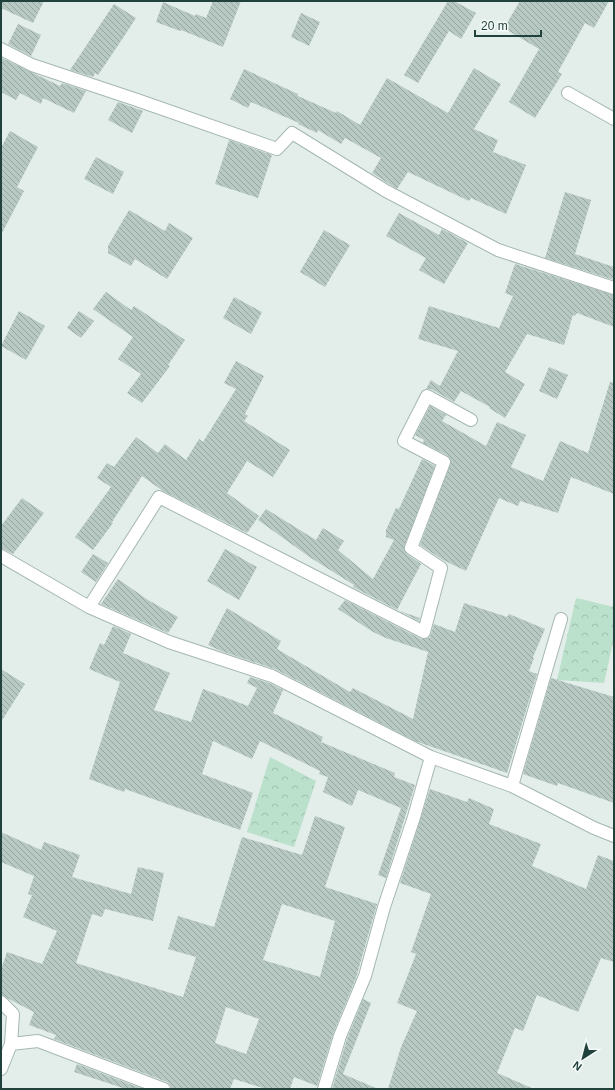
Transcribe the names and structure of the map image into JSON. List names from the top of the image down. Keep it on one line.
{"scale_bar":"20 m","north":"bottom left"}
